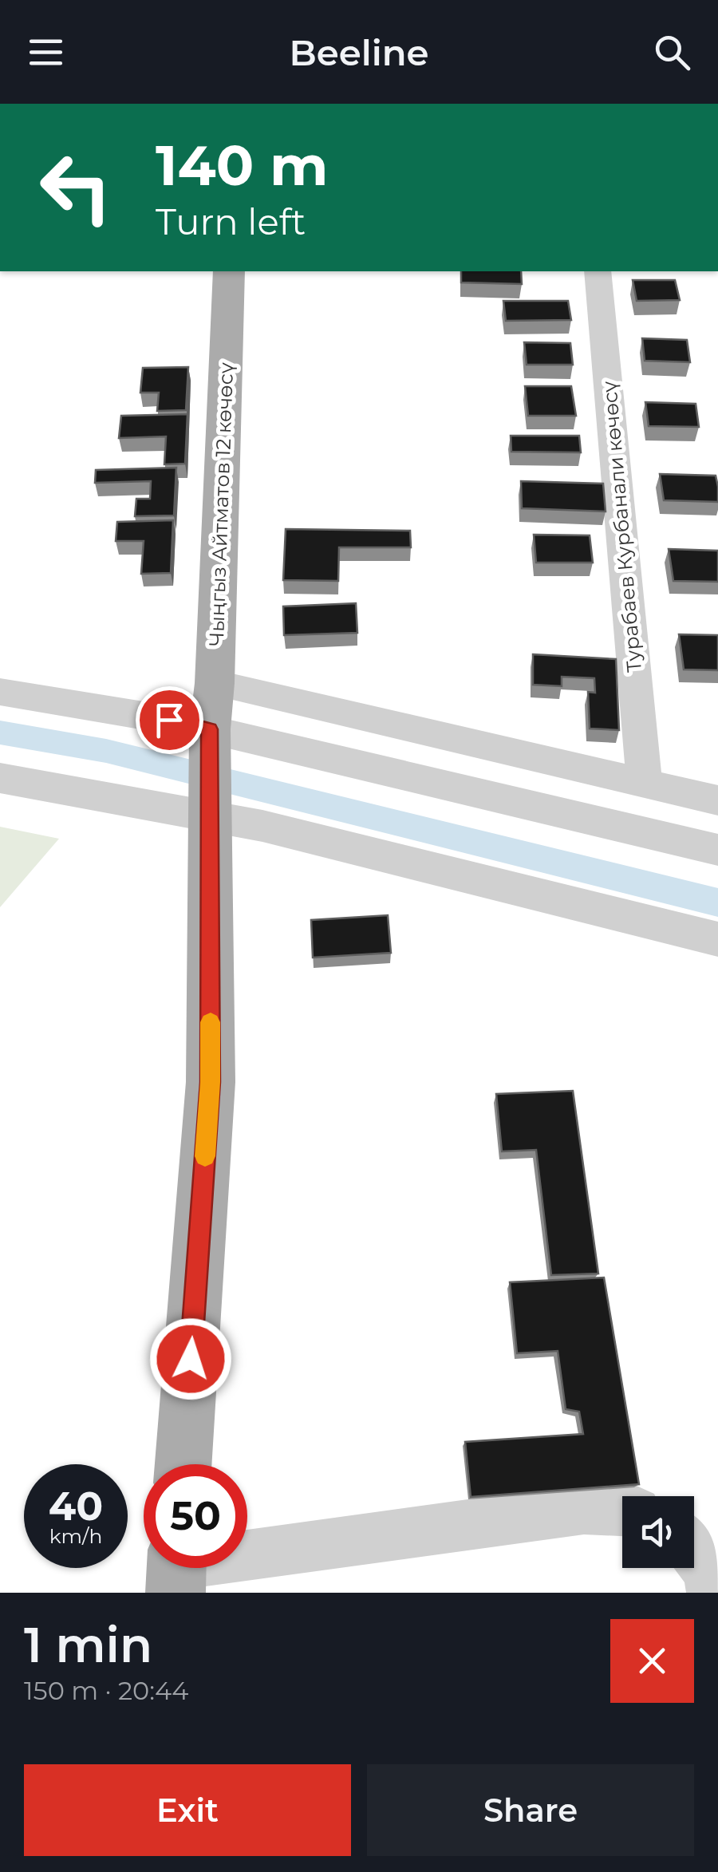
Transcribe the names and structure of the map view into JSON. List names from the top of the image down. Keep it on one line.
{"streets":{"main road":["Чыңгыз Айтматов 12 көчөсү"],"street":["Турабаев Курбанали көчөсү"]},"page":{"header":"Beeline","turn":["140 m","Turn left"],"speed":"40 km/h","limit":"50","heading":["1 min","150 m · 20:44"],"buttons":["Exit","Share"]}}
